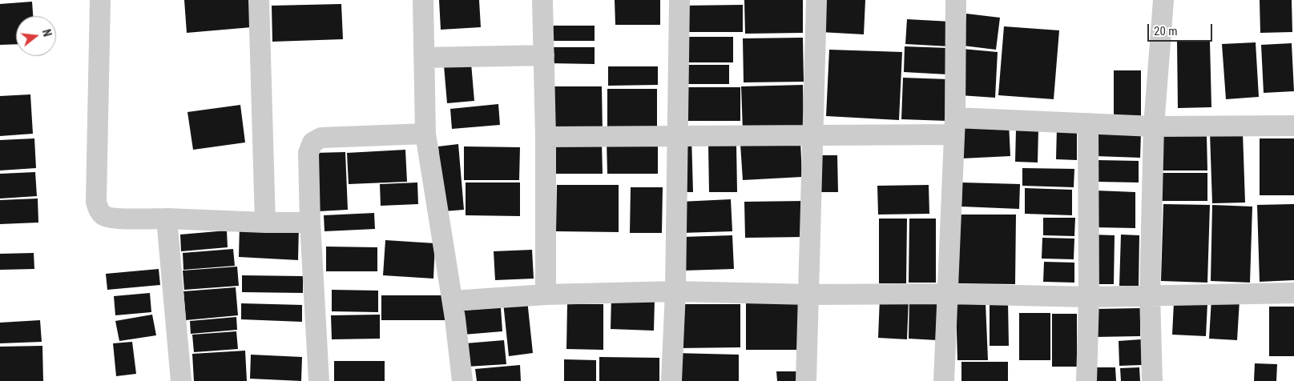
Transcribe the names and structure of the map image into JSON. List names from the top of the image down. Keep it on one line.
{"scale_bar":"20 m","north":"right"}
